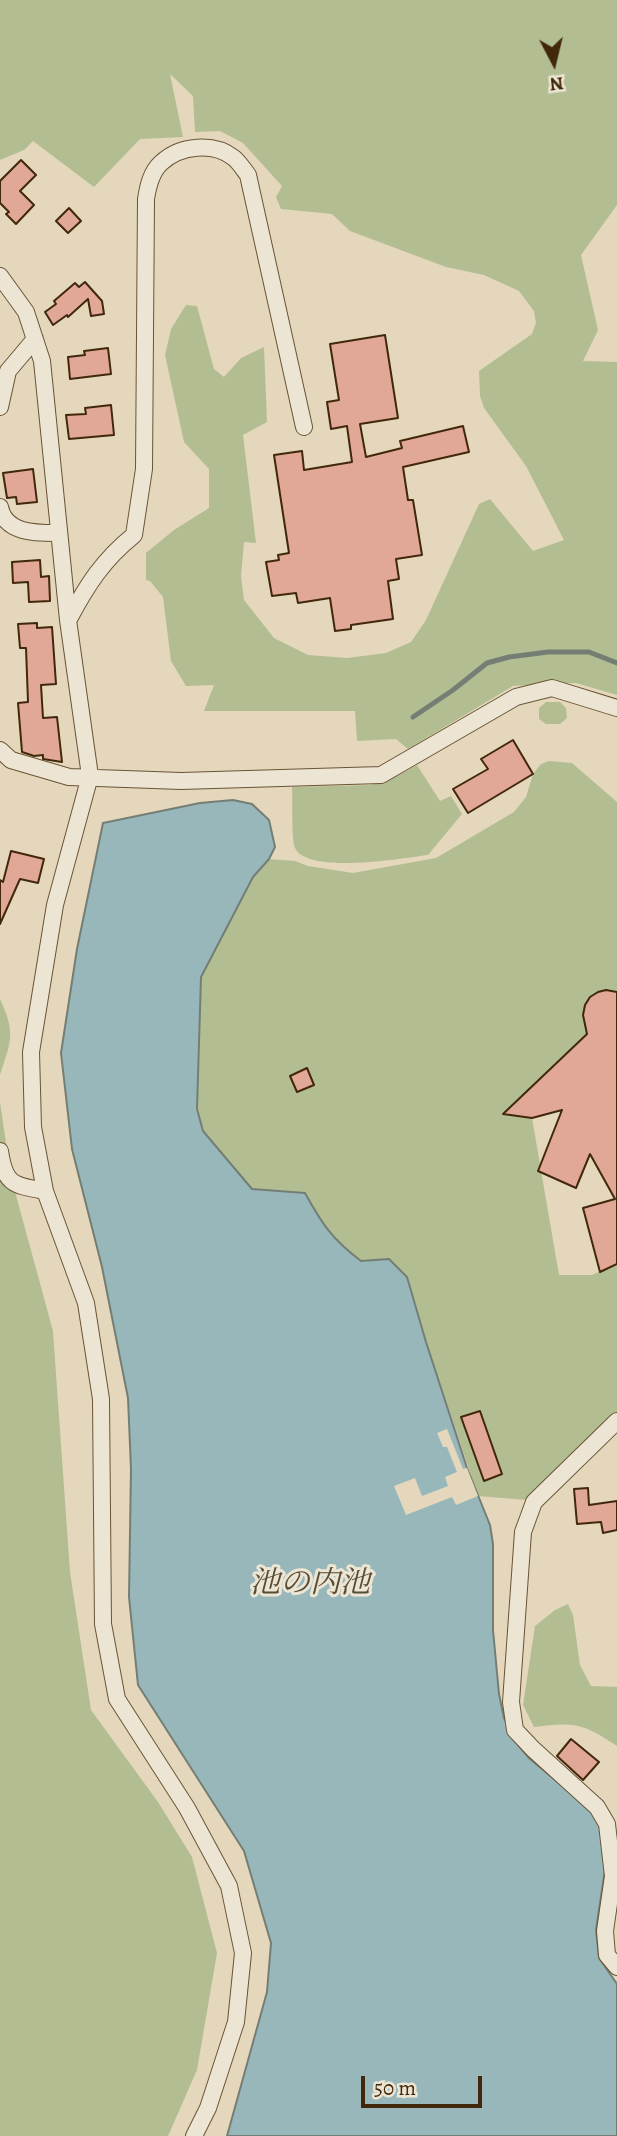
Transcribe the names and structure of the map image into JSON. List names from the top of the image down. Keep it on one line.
{"water":["池の内池"],"scale_bar":"50 m","north":"bottom"}
